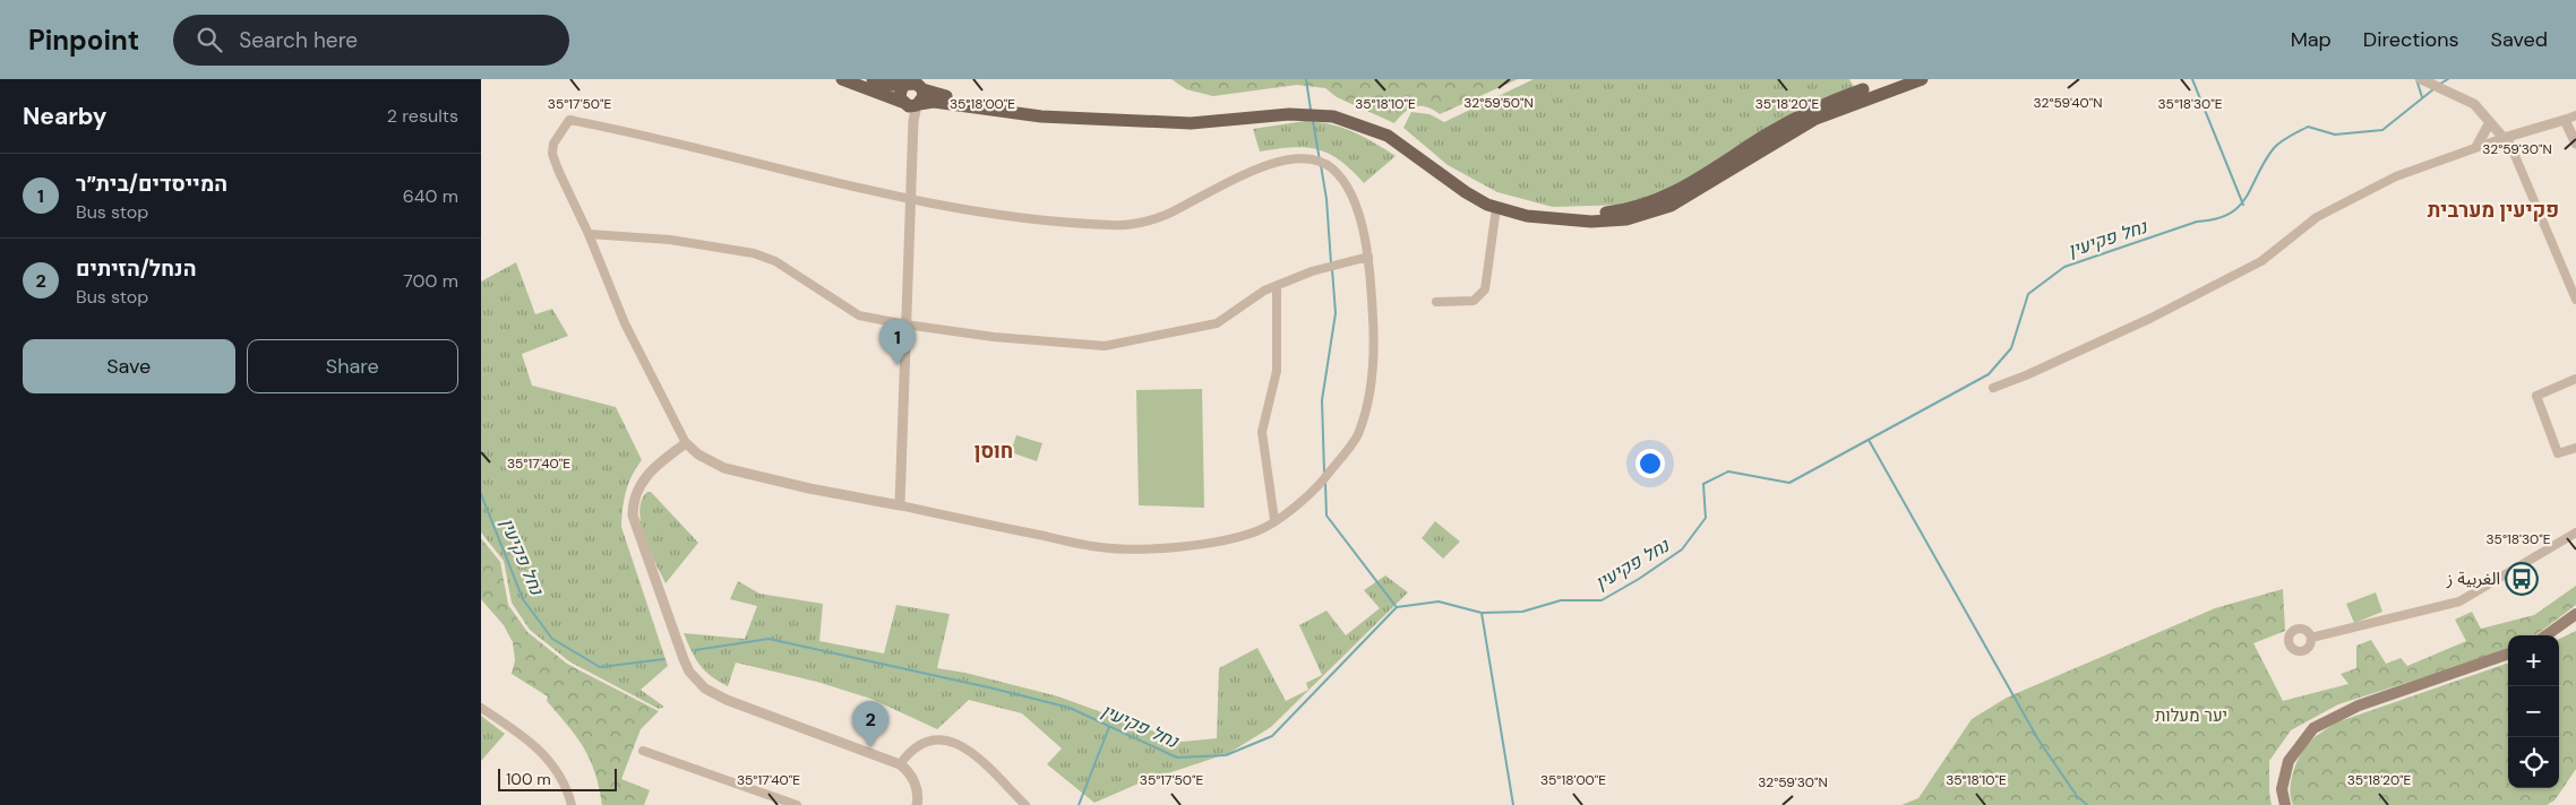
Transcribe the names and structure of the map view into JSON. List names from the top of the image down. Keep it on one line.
{"districts":["פקיעין מערבית","חוסן"],"water":["נחל פקיעין"],"parks":["יער מעלות"],"places":{"bus stop":["الغربية ز"]},"scale_bar":"100 m","page":{"header":"Pinpoint","search":"Search here","nav":["Map","Directions","Saved"],"heading":["Nearby","2 results"],"list":[{"mark":"1","name":"המייסדים/בית״ר","note":"Bus stop","value":"640 m"},{"mark":"2","name":"הנחל/הזיתים","note":"Bus stop","value":"700 m"}],"pins":["1","2"],"buttons":["Save","Share"],"map_buttons":["+","−"],"scale":"100 m"},"coordinates":["32°59'50\"N","32°59'40\"N","35°18'00\"E","35°18'10\"E","35°18'30\"E","35°17'50\"E","35°18'20\"E","32°59'30\"N","35°17'40\"E"]}
